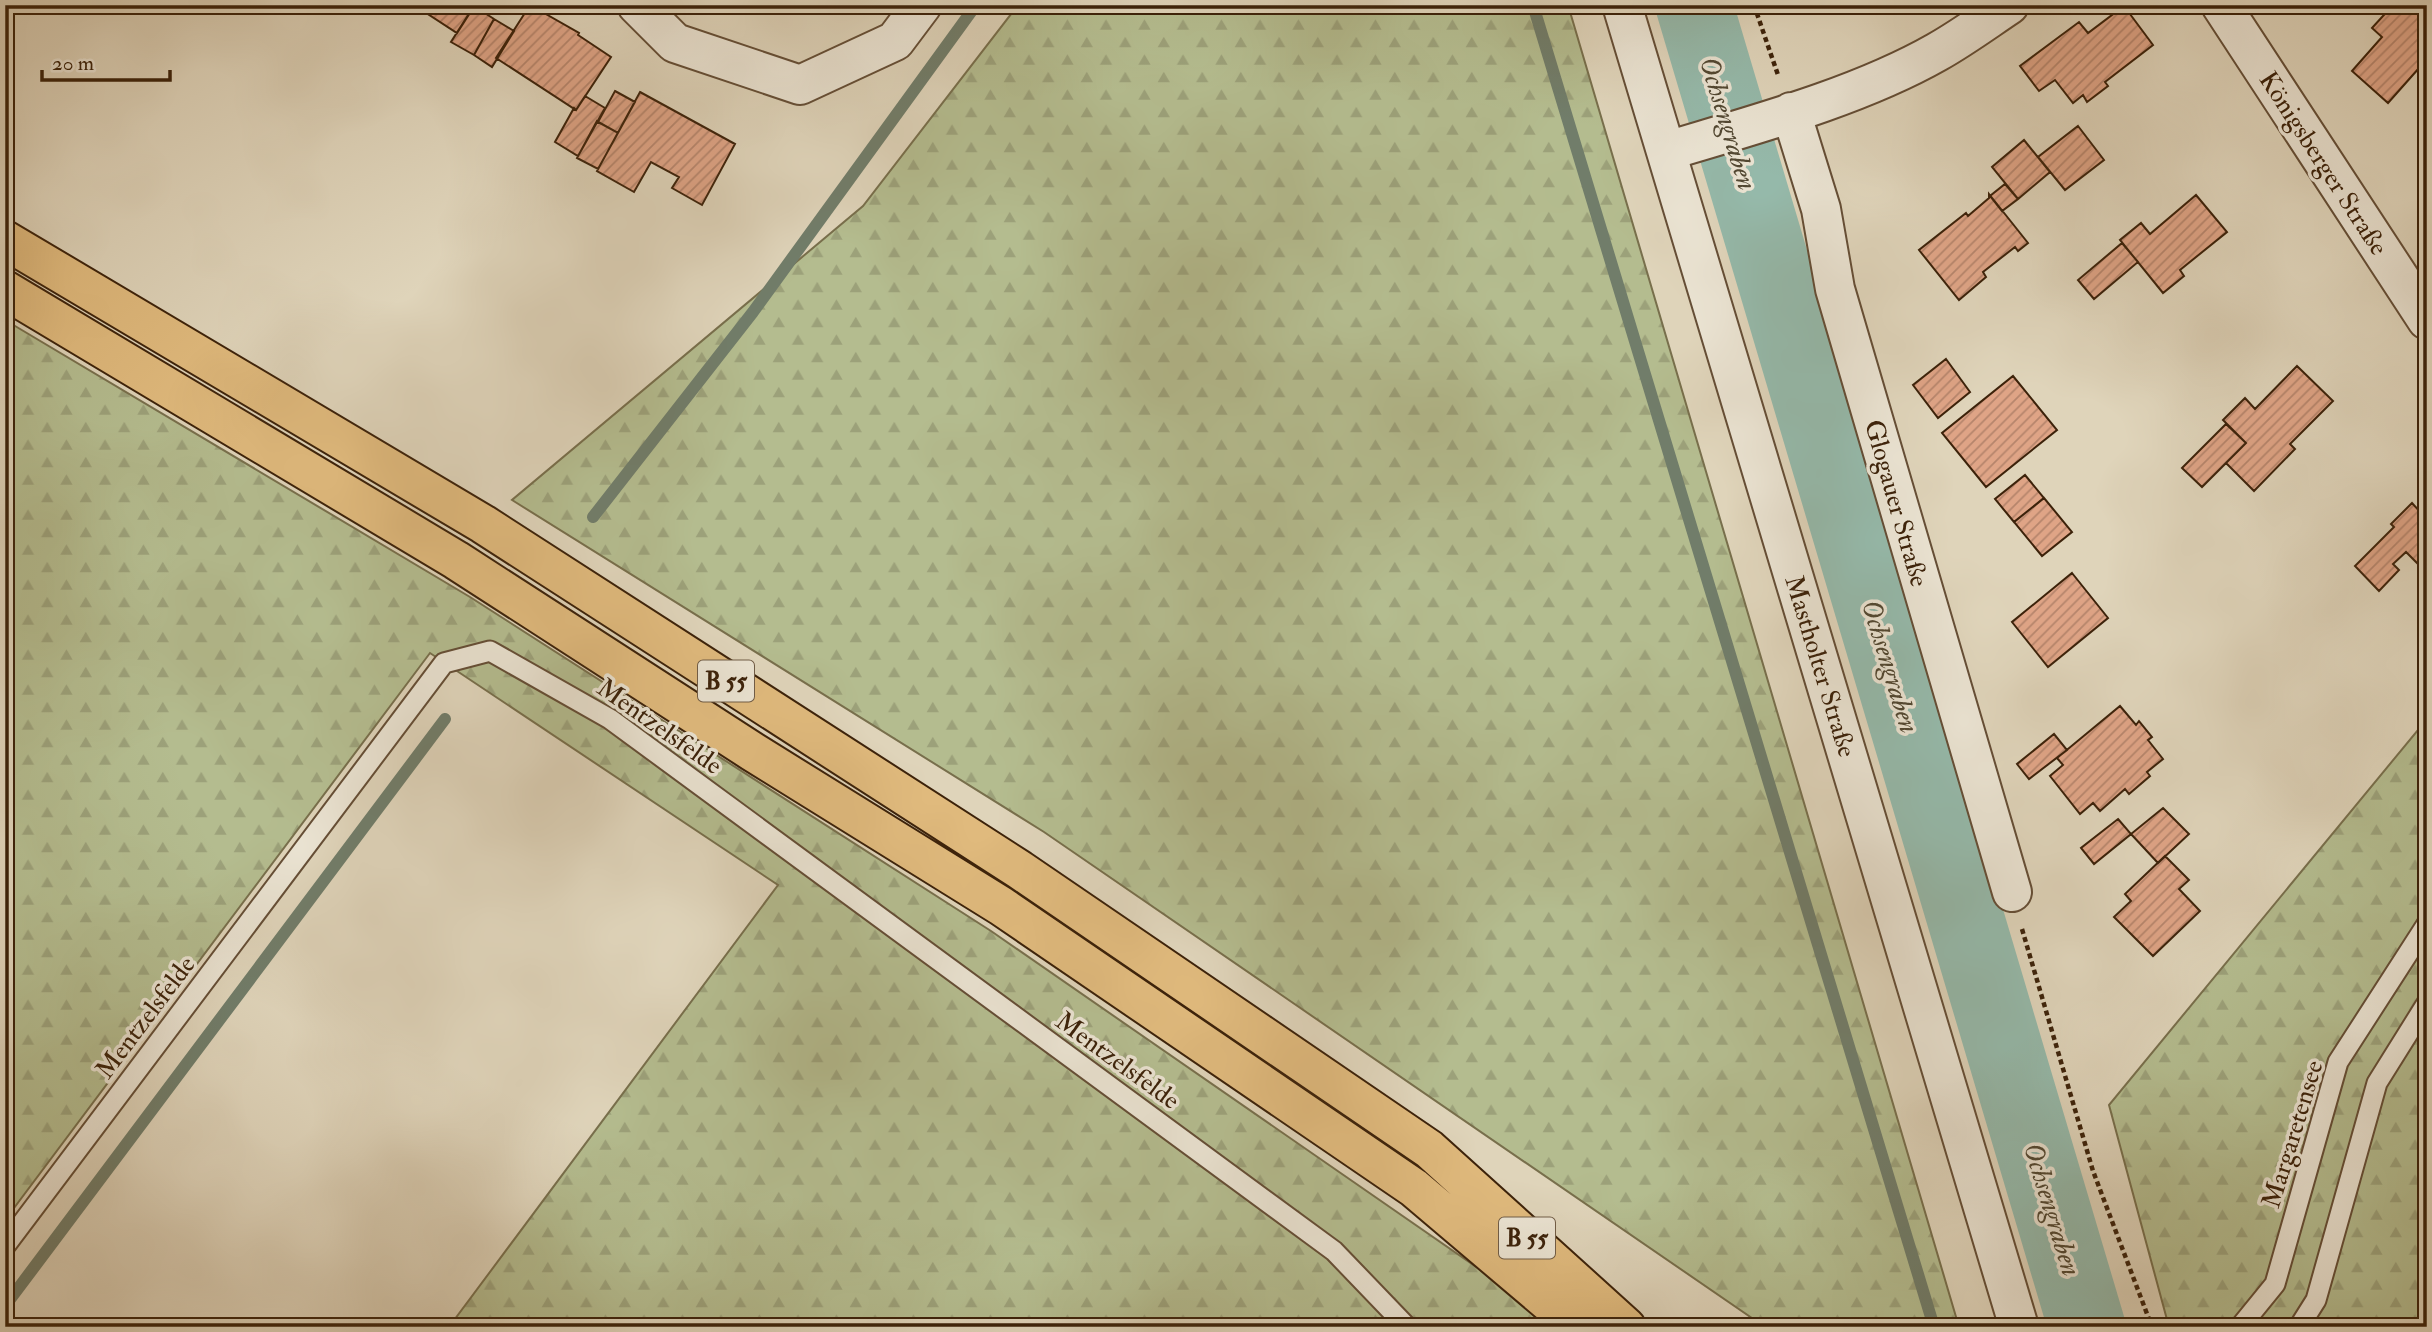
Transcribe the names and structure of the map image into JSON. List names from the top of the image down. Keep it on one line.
{"streets":{"main road":["B 55"],"street":["Königsberger Straße","Glogauer Straße","Mastholter Straße"],"lane":["Mentzelsfelde","Margaretensee"]},"water":["Ochsengraben"],"scale_bar":"20 m"}
